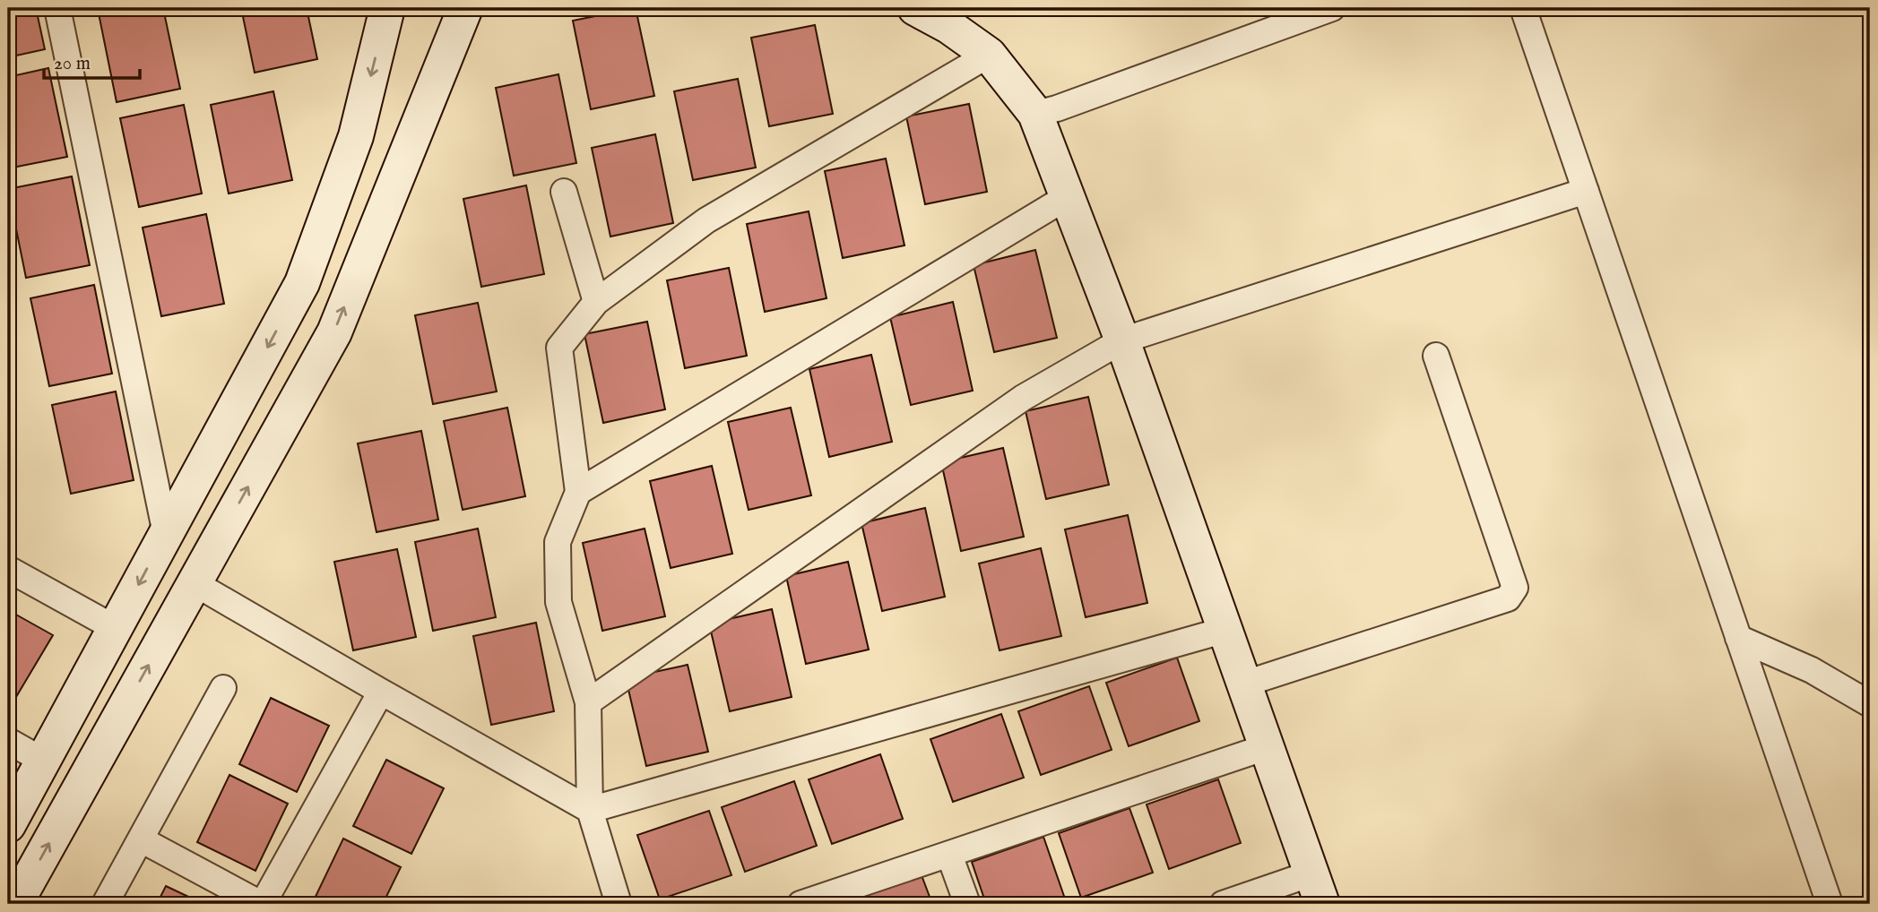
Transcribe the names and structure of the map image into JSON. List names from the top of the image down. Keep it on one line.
{"scale_bar":"20 m"}
